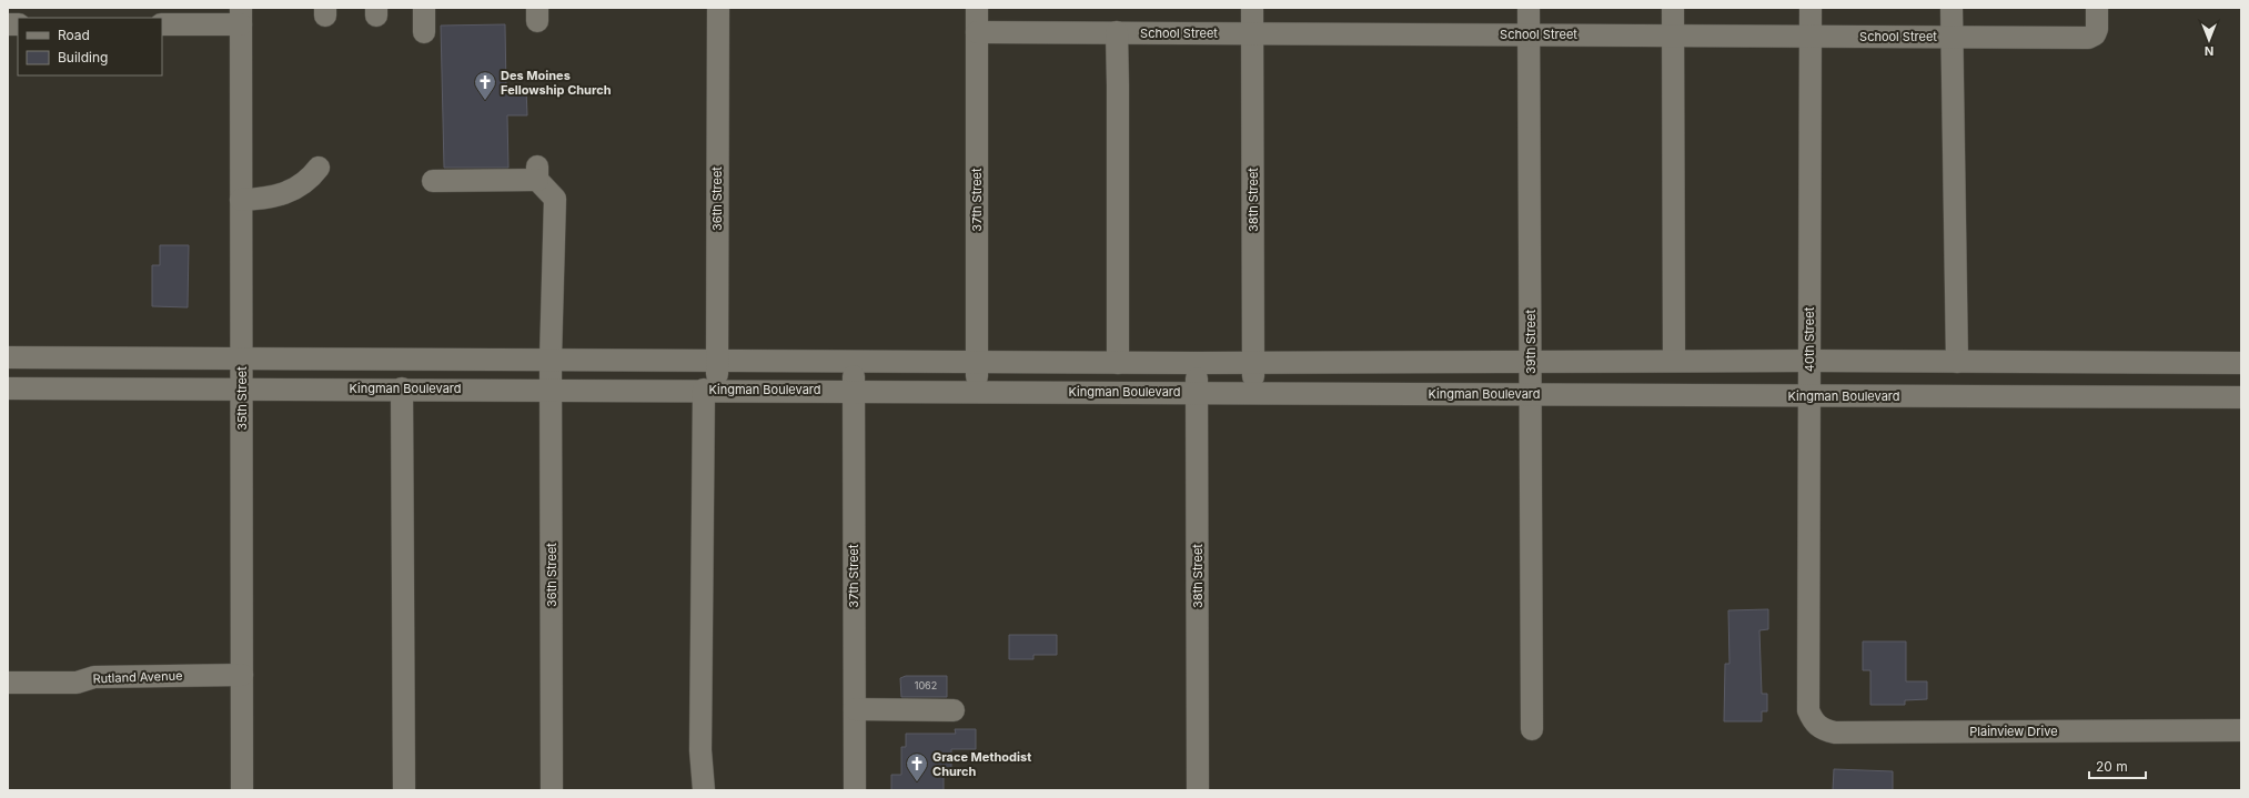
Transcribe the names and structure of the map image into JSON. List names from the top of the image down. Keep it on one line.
{"streets":{"street":["School Street","36th Street","37th Street","38th Street","40th Street","39th Street","Kingman Boulevard","35th Street","Rutland Avenue","Plainview Drive"]},"crossings":[["School Street","37th Street"],["School Street","38th Street"],["School Street","40th Street"],["School Street","39th Street"],["36th Street","Kingman Boulevard"],["37th Street","Kingman Boulevard"],["38th Street","Kingman Boulevard"],["40th Street","Kingman Boulevard"],["40th Street","Plainview Drive"],["39th Street","Kingman Boulevard"],["Kingman Boulevard","35th Street"],["35th Street","Rutland Avenue"]],"places":{"church":["Des Moines Fellowship Church","Grace Methodist Church"]},"house_numbers":["1062"],"legend":["Road","Building"],"scale_bar":"20 m","north":"bottom"}
